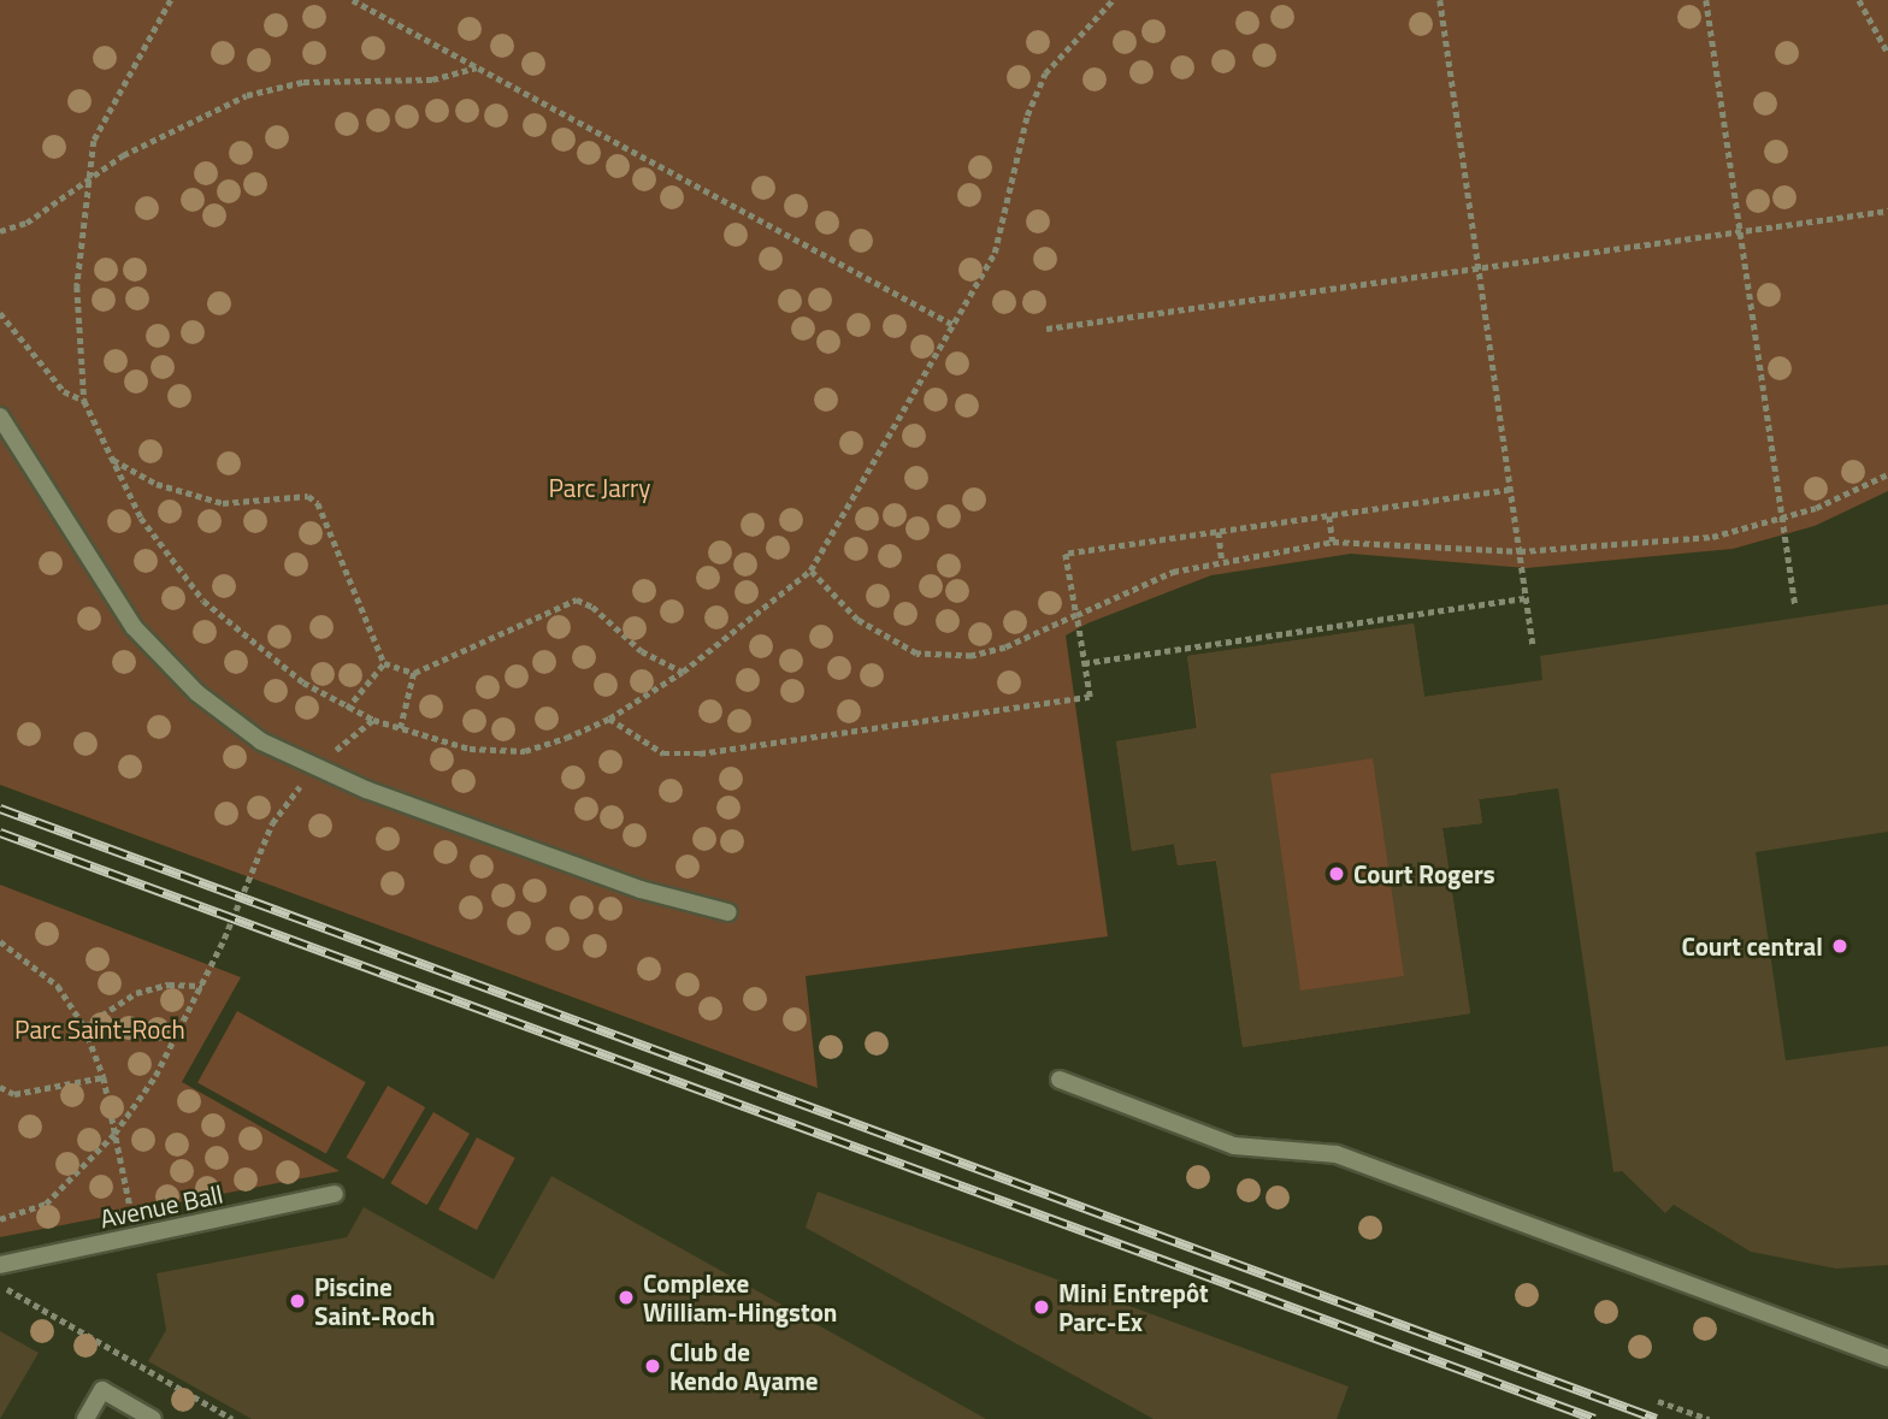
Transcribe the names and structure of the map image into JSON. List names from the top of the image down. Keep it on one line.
{"streets":{"lane":["Avenue Ball"]},"parks":["Parc Jarry","Parc Saint-Roch"],"places":["Court Rogers","Court central","Complexe William-Hingston","Piscine Saint-Roch","Mini Entrepôt Parc-Ex","Club de Kendo Ayame"]}
